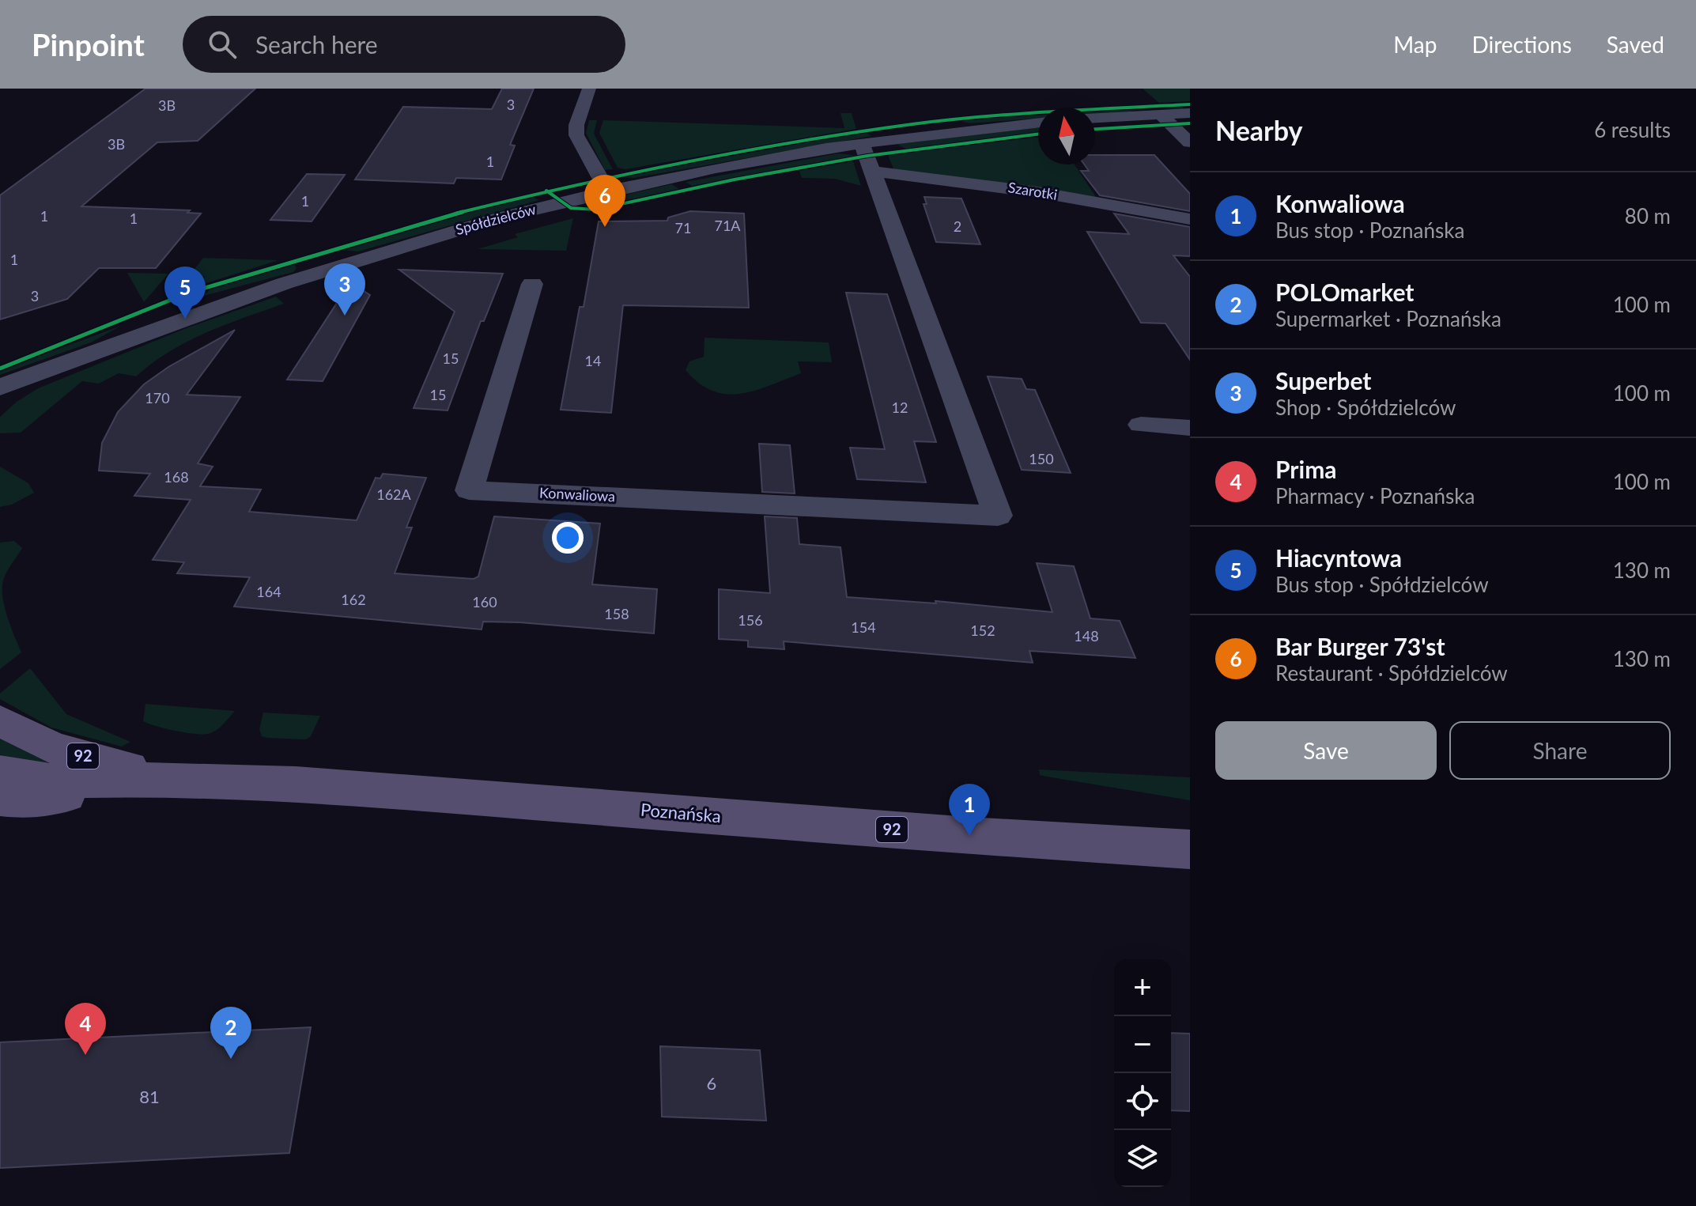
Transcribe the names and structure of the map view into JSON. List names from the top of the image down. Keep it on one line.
{"streets":{"main road":["92","Poznańska"],"street":["Szarotki","Spółdzielców","Konwaliowa"]},"crossings":[["Szarotki","Konwaliowa"],["Spółdzielców","Konwaliowa"]],"house_numbers":["3","3B","3B","1","1","1","1","71A","2","71","1","3","15","14","15","170","12","150","168","162A","164","162","160","158","156","154","152","148","6","81"],"north":"top","page":{"header":"Pinpoint","search":"Search here","nav":["Map","Directions","Saved"],"heading":["Nearby","6 results"],"list":[{"mark":"1","name":"Konwaliowa","note":"Bus stop · Poznańska","value":"80 m"},{"mark":"2","name":"POLOmarket","note":"Supermarket · Poznańska","value":"100 m"},{"mark":"3","name":"Superbet","note":"Shop · Spółdzielców","value":"100 m"},{"mark":"4","name":"Prima","note":"Pharmacy · Poznańska","value":"100 m"},{"mark":"5","name":"Hiacyntowa","note":"Bus stop · Spółdzielców","value":"130 m"},{"mark":"6","name":"Bar Burger 73'st","note":"Restaurant · Spółdzielców","value":"130 m"}],"pins":["6","3","5","1","4","2"],"buttons":["Save","Share"],"map_buttons":["+","−"]}}
